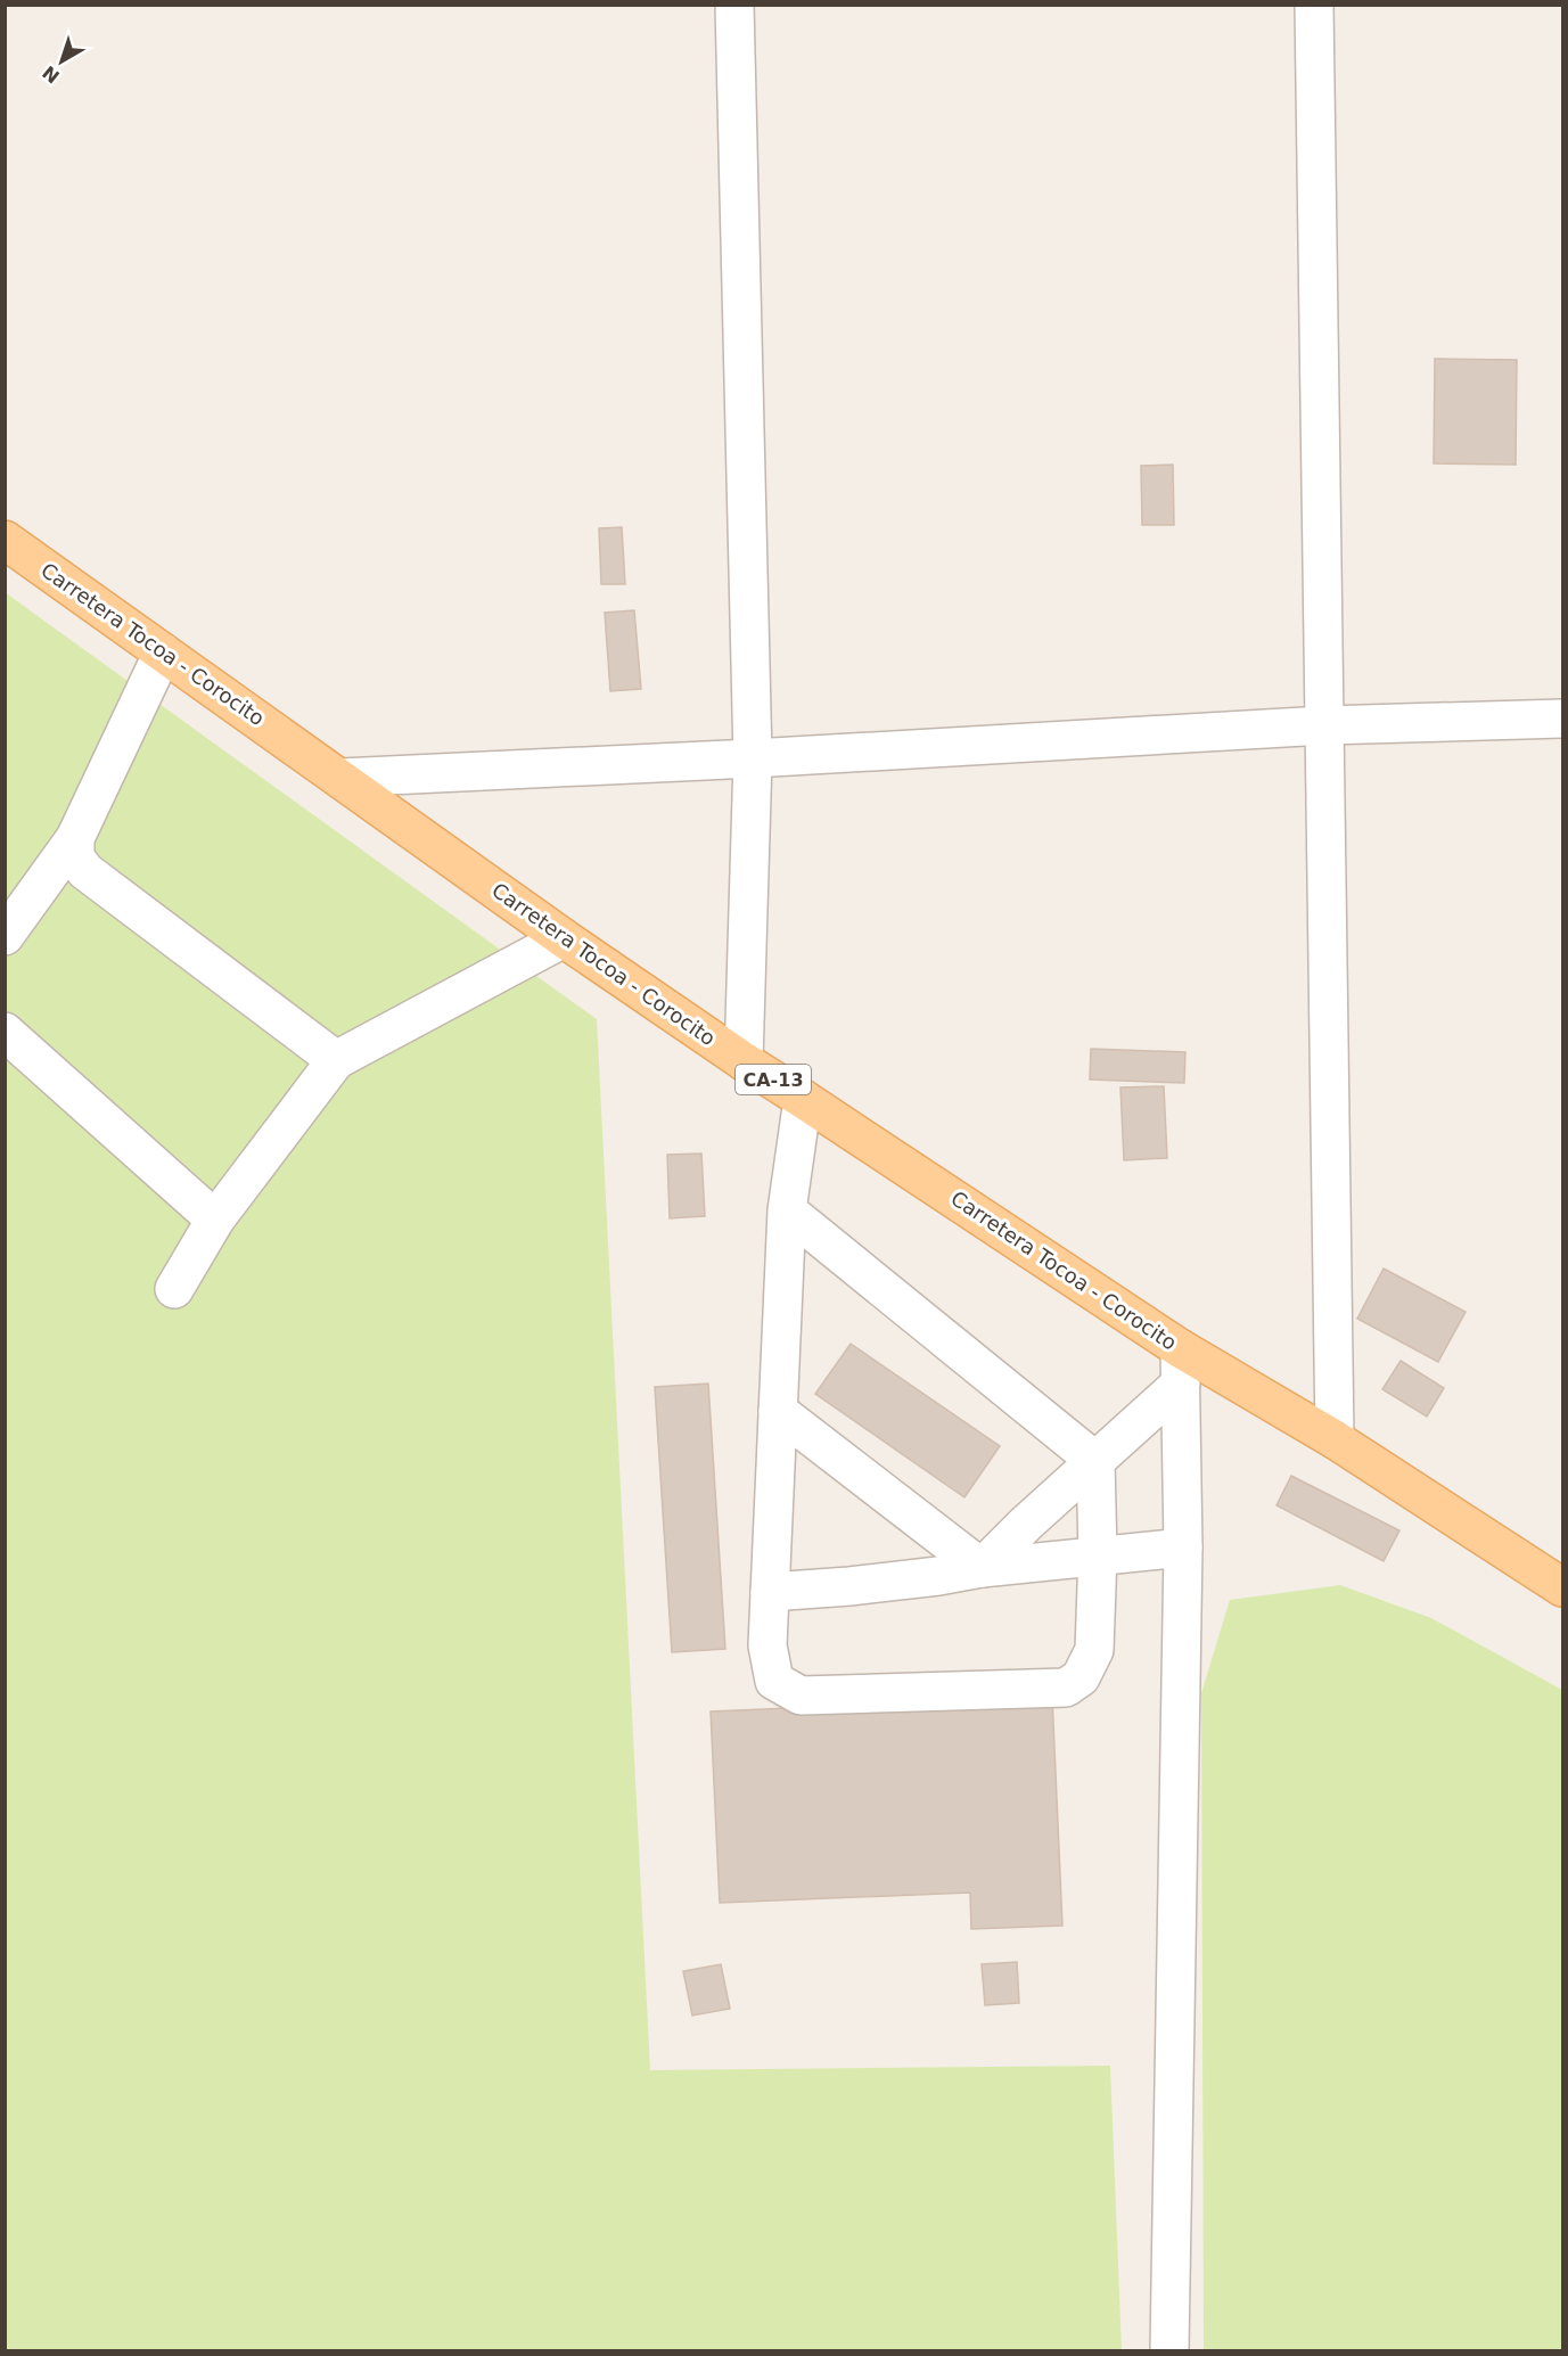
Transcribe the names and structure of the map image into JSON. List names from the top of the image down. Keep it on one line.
{"streets":{"main road":["Carretera Tocoa - Corocito","CA-13"]},"north":"bottom left"}
